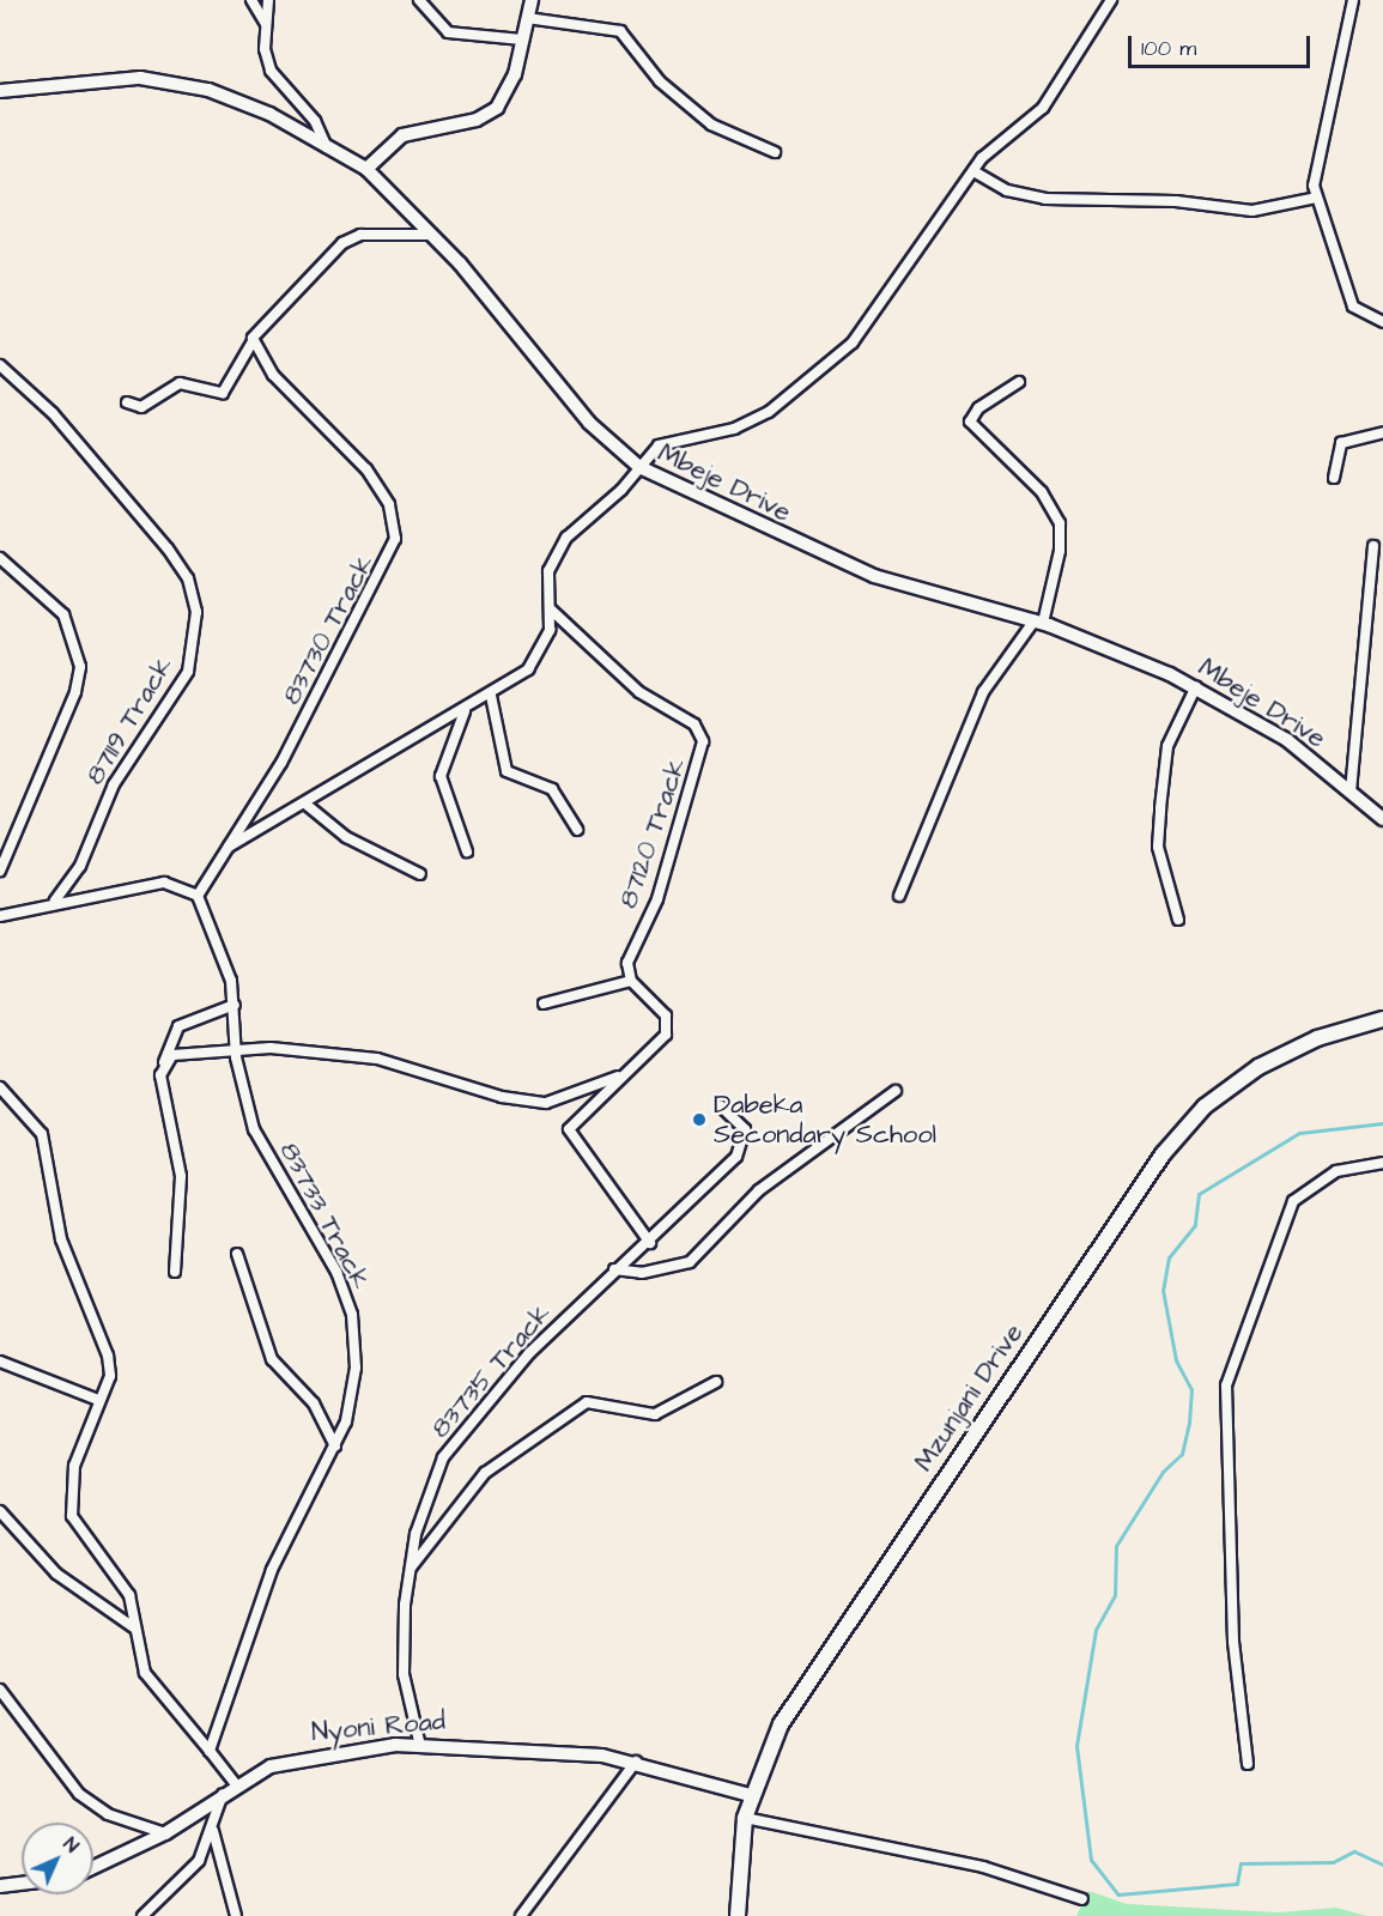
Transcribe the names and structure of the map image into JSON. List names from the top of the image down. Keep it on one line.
{"streets":{"main road":["Mzunjani Drive"],"street":["Mbeje Drive","83730 Track","87119 Track","87120 Track","83733 Track","83735 Track","Nyoni Road"]},"crossings":[["83730 Track","83733 Track"],["83735 Track","Nyoni Road"],["Mzunjani Drive","Nyoni Road"]],"places":["Dabeka Secondary School"],"scale_bar":"100 m","north":"top right"}
